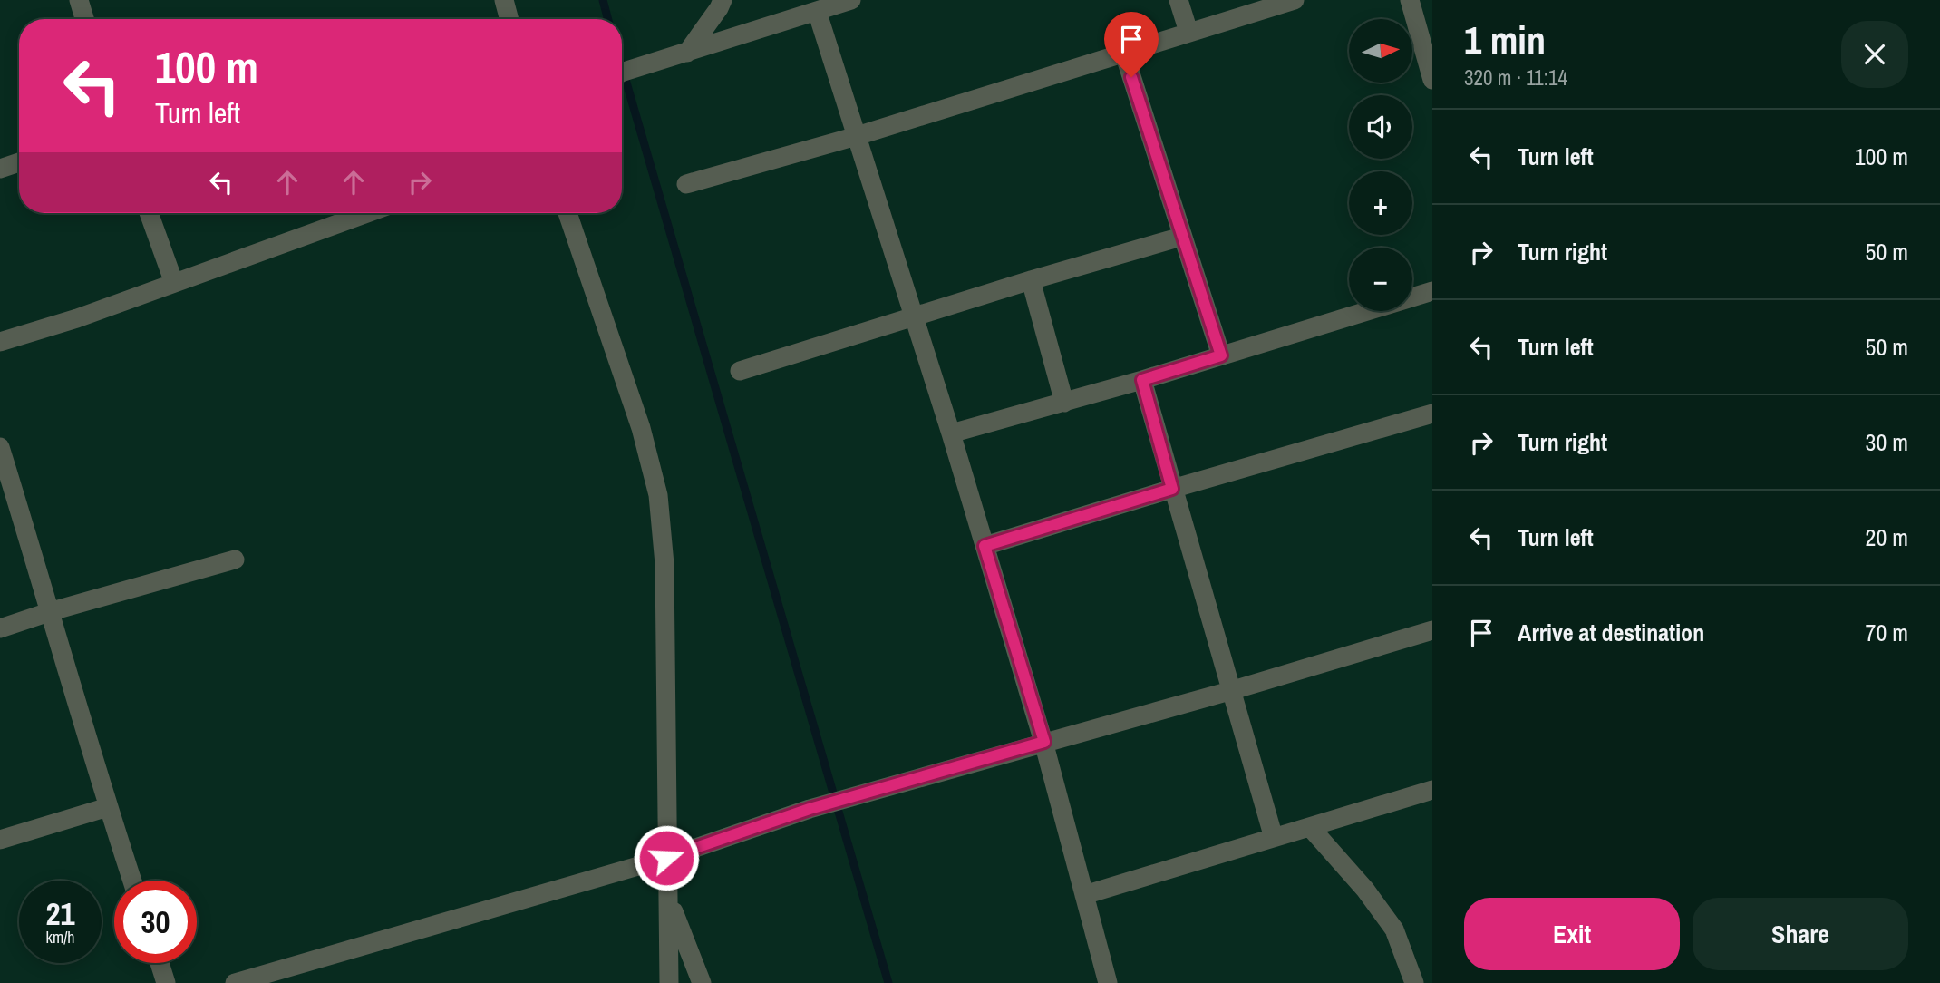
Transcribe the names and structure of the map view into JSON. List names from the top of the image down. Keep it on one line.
{"north":"right","page":{"heading":["1 min","320 m · 11:14"],"map_buttons":["+","−"],"turn":["100 m","Turn left"],"list":[{"name":"Turn left","value":"100 m"},{"name":"Turn right","value":"50 m"},{"name":"Turn left","value":"50 m"},{"name":"Turn right","value":"30 m"},{"name":"Turn left","value":"20 m"},{"name":"Arrive at destination","value":"70 m"}],"speed":"21 km/h","limit":"30","buttons":["Exit","Share"]}}
